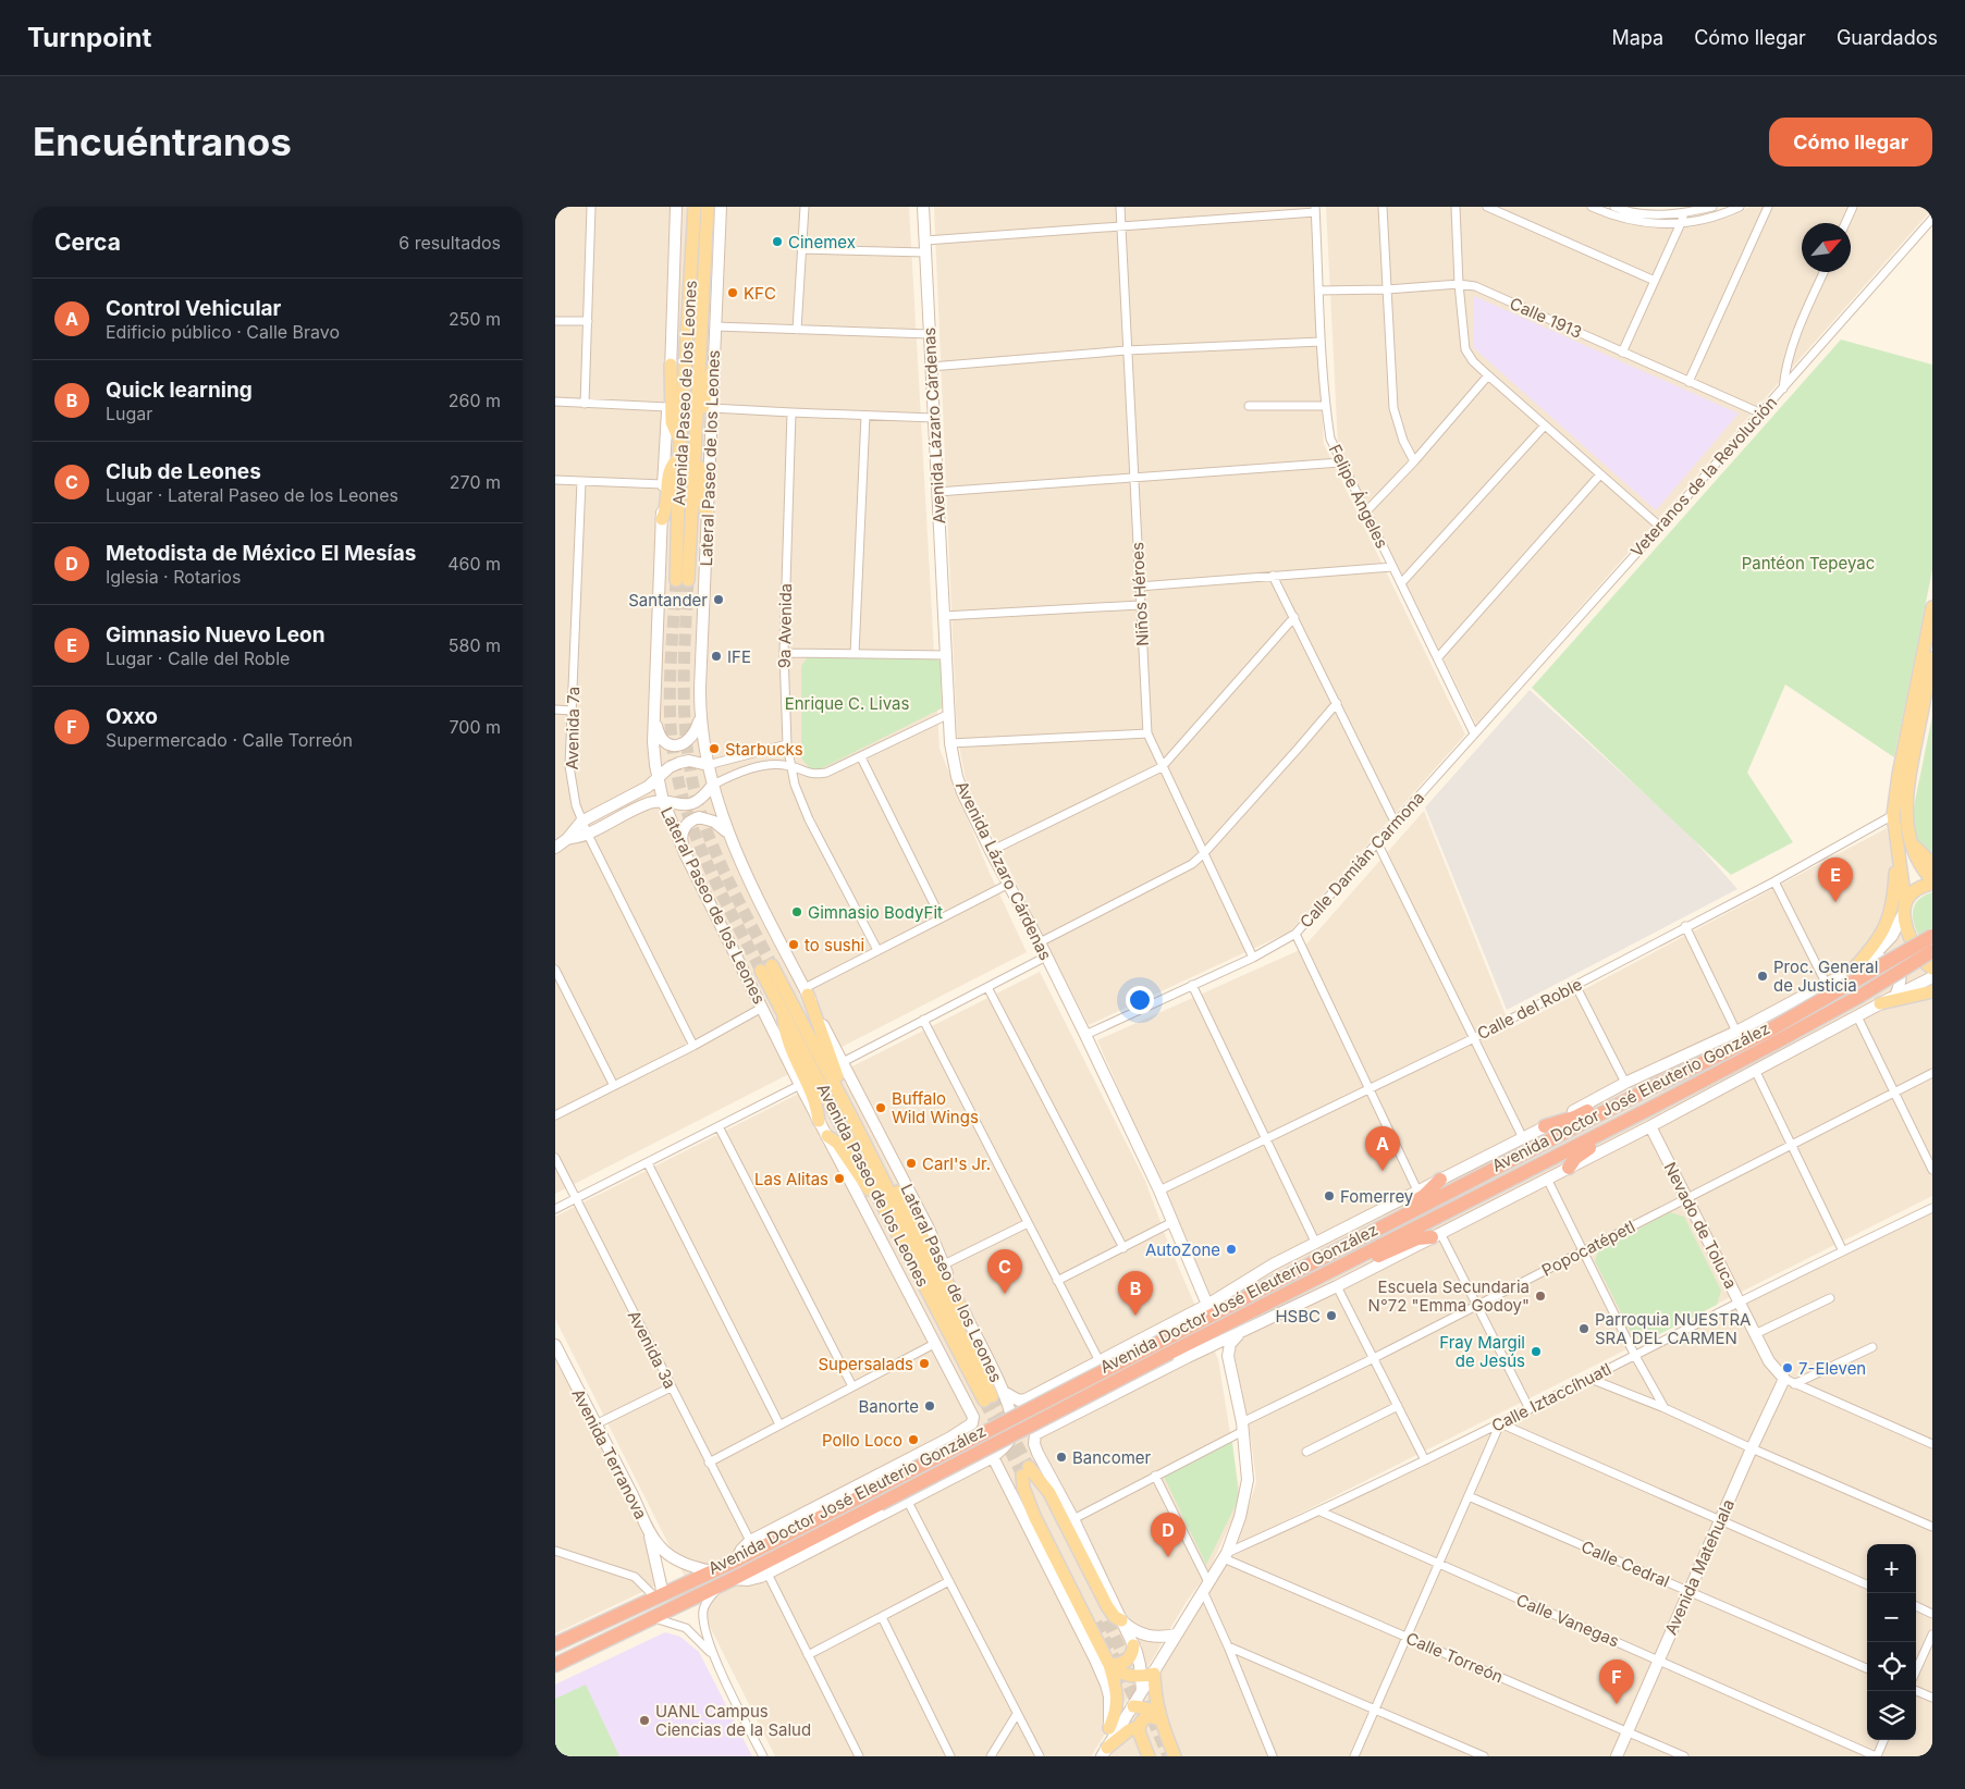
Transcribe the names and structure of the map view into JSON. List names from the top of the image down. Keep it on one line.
{"streets":{"highway":["Avenida Doctor José Eleuterio González"],"main road":["Avenida Paseo de los Leones"],"street":["Calle 1913","Avenida Lázaro Cárdenas","Lateral Paseo de los Leones","Veteranos de la Revolución","Felipe Ángeles","Niños Héroes","9a Avenida","Avenida 7a","Calle Damián Carmona","Calle del Roble","Nevado de Toluca","Popocatépetl","Avenida 3a","Calle Iztaccíhuatl","Avenida Terranova","Calle Cedral","Avenida Matehuala","Calle Vanegas","Calle Torreón"]},"crossings":[["Calle 1913","Veteranos de la Revolución"],["Calle 1913","Felipe Ángeles"],["Avenida Paseo de los Leones","Lateral Paseo de los Leones"],["Avenida Paseo de los Leones","Avenida Doctor José Eleuterio González"],["Avenida Lázaro Cárdenas","Calle Damián Carmona"],["Avenida Lázaro Cárdenas","Calle del Roble"],["Avenida Lázaro Cárdenas","Avenida Doctor José Eleuterio González"],["Lateral Paseo de los Leones","Avenida Doctor José Eleuterio González"],["Lateral Paseo de los Leones","Avenida 3a"],["Veteranos de la Revolución","Felipe Ángeles"],["Veteranos de la Revolución","Calle Damián Carmona"],["Felipe Ángeles","Calle Damián Carmona"],["Niños Héroes","Calle Damián Carmona"],["Avenida Doctor José Eleuterio González","Nevado de Toluca"],["Avenida Doctor José Eleuterio González","Popocatépetl"],["Avenida Doctor José Eleuterio González","Avenida Terranova"],["Nevado de Toluca","Popocatépetl"],["Nevado de Toluca","Calle Iztaccíhuatl"],["Nevado de Toluca","Avenida Matehuala"],["Calle Iztaccíhuatl","Calle Vanegas"],["Calle Iztaccíhuatl","Calle Torreón"],["Calle Cedral","Avenida Matehuala"],["Avenida Matehuala","Calle Vanegas"],["Avenida Matehuala","Calle Torreón"]],"parks":["Pantéon Tepeyac","Enrique C. Livas"],"places":["Cinemex","KFC","Santander","IFE","Starbucks","Gimnasio BodyFit","to sushi","Proc. General de Justicia","Buffalo Wild Wings","Carl's Jr.","Las Alitas","Fomerrey","AutoZone","Escuela Secundaria N°72 \"Emma Godoy\"","HSBC","Parroquia NUESTRA SRA DEL CARMEN","Fray Margil de Jesús","Supersalads","7-Eleven","Banorte","Pollo Loco","Bancomer","UANL Campus Ciencias de la Salud"],"north":"top right","page":{"header":"Turnpoint","nav":["Mapa","Cómo llegar","Guardados"],"buttons":"Cómo llegar","title":"Encuéntranos","heading":["Cerca","6 resultados"],"list":[{"mark":"A","name":"Control Vehicular","note":"Edificio público · Calle Bravo","value":"250 m"},{"mark":"B","name":"Quick learning","note":"Lugar","value":"260 m"},{"mark":"C","name":"Club de Leones","note":"Lugar · Lateral Paseo de los Leones","value":"270 m"},{"mark":"D","name":"Metodista de México El Mesías","note":"Iglesia · Rotarios","value":"460 m"},{"mark":"E","name":"Gimnasio Nuevo Leon","note":"Lugar · Calle del Roble","value":"580 m"},{"mark":"F","name":"Oxxo","note":"Supermercado · Calle Torreón","value":"700 m"}],"pins":["E","A","C","B","D","F"],"map_buttons":["+","−"]}}
